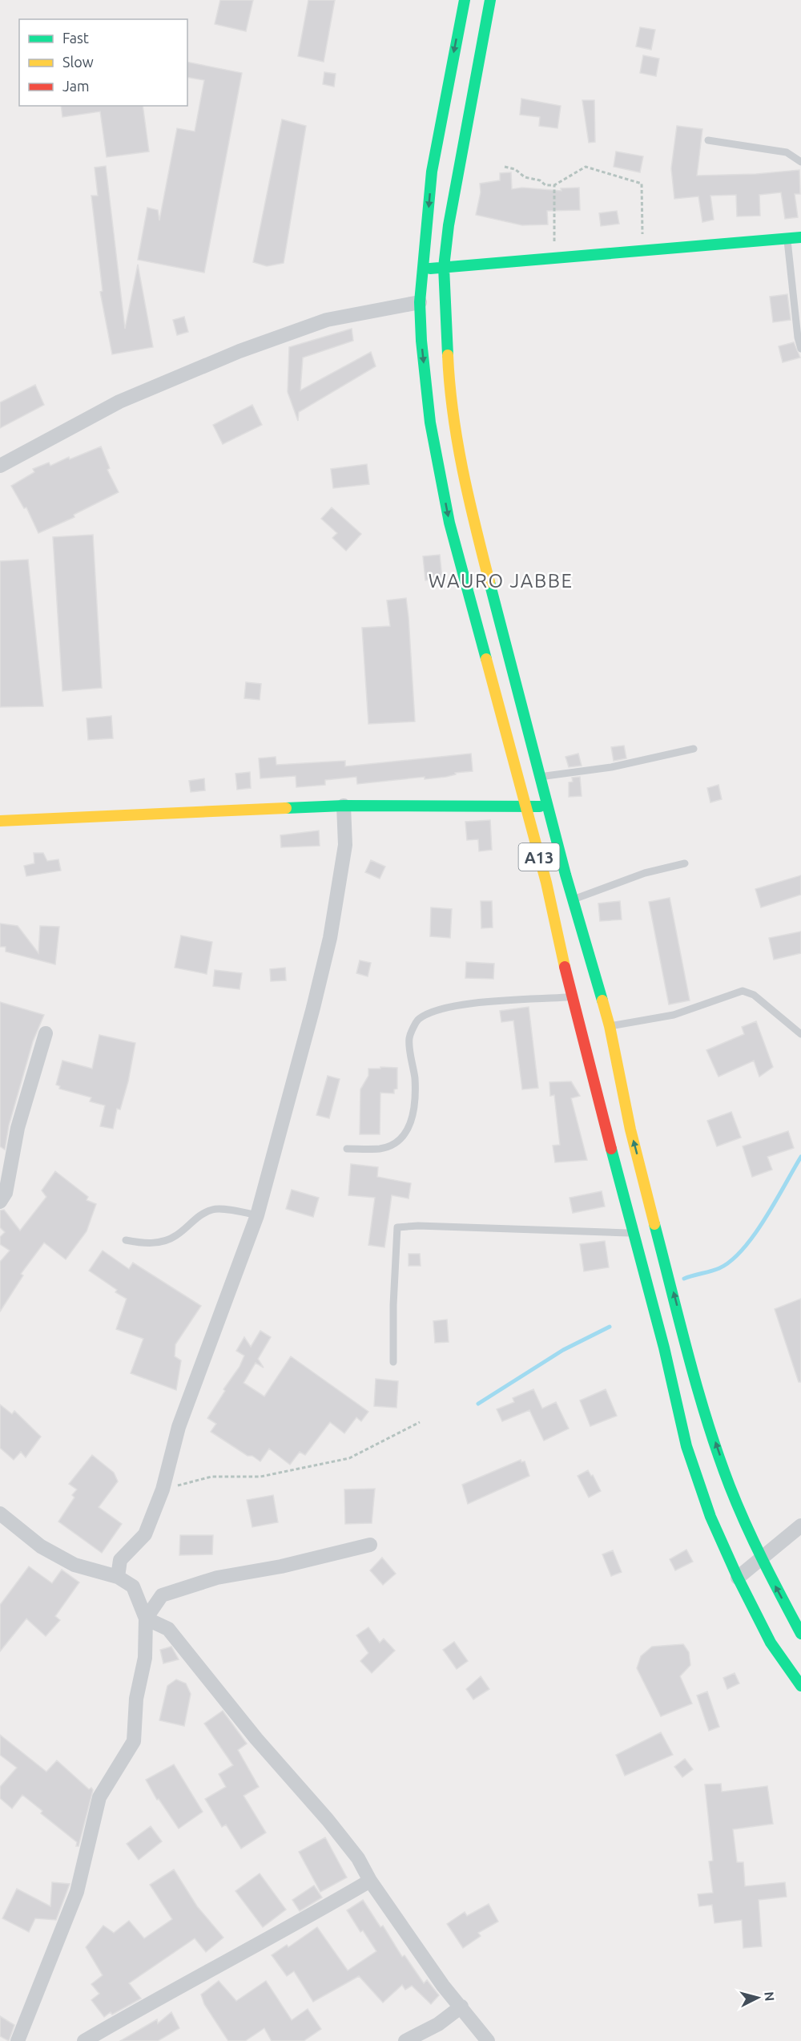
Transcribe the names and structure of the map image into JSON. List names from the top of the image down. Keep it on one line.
{"streets":{"main road":["A13"]},"districts":["WAURO JABBE"],"legend":["Fast","Slow","Jam"],"north":"right"}
